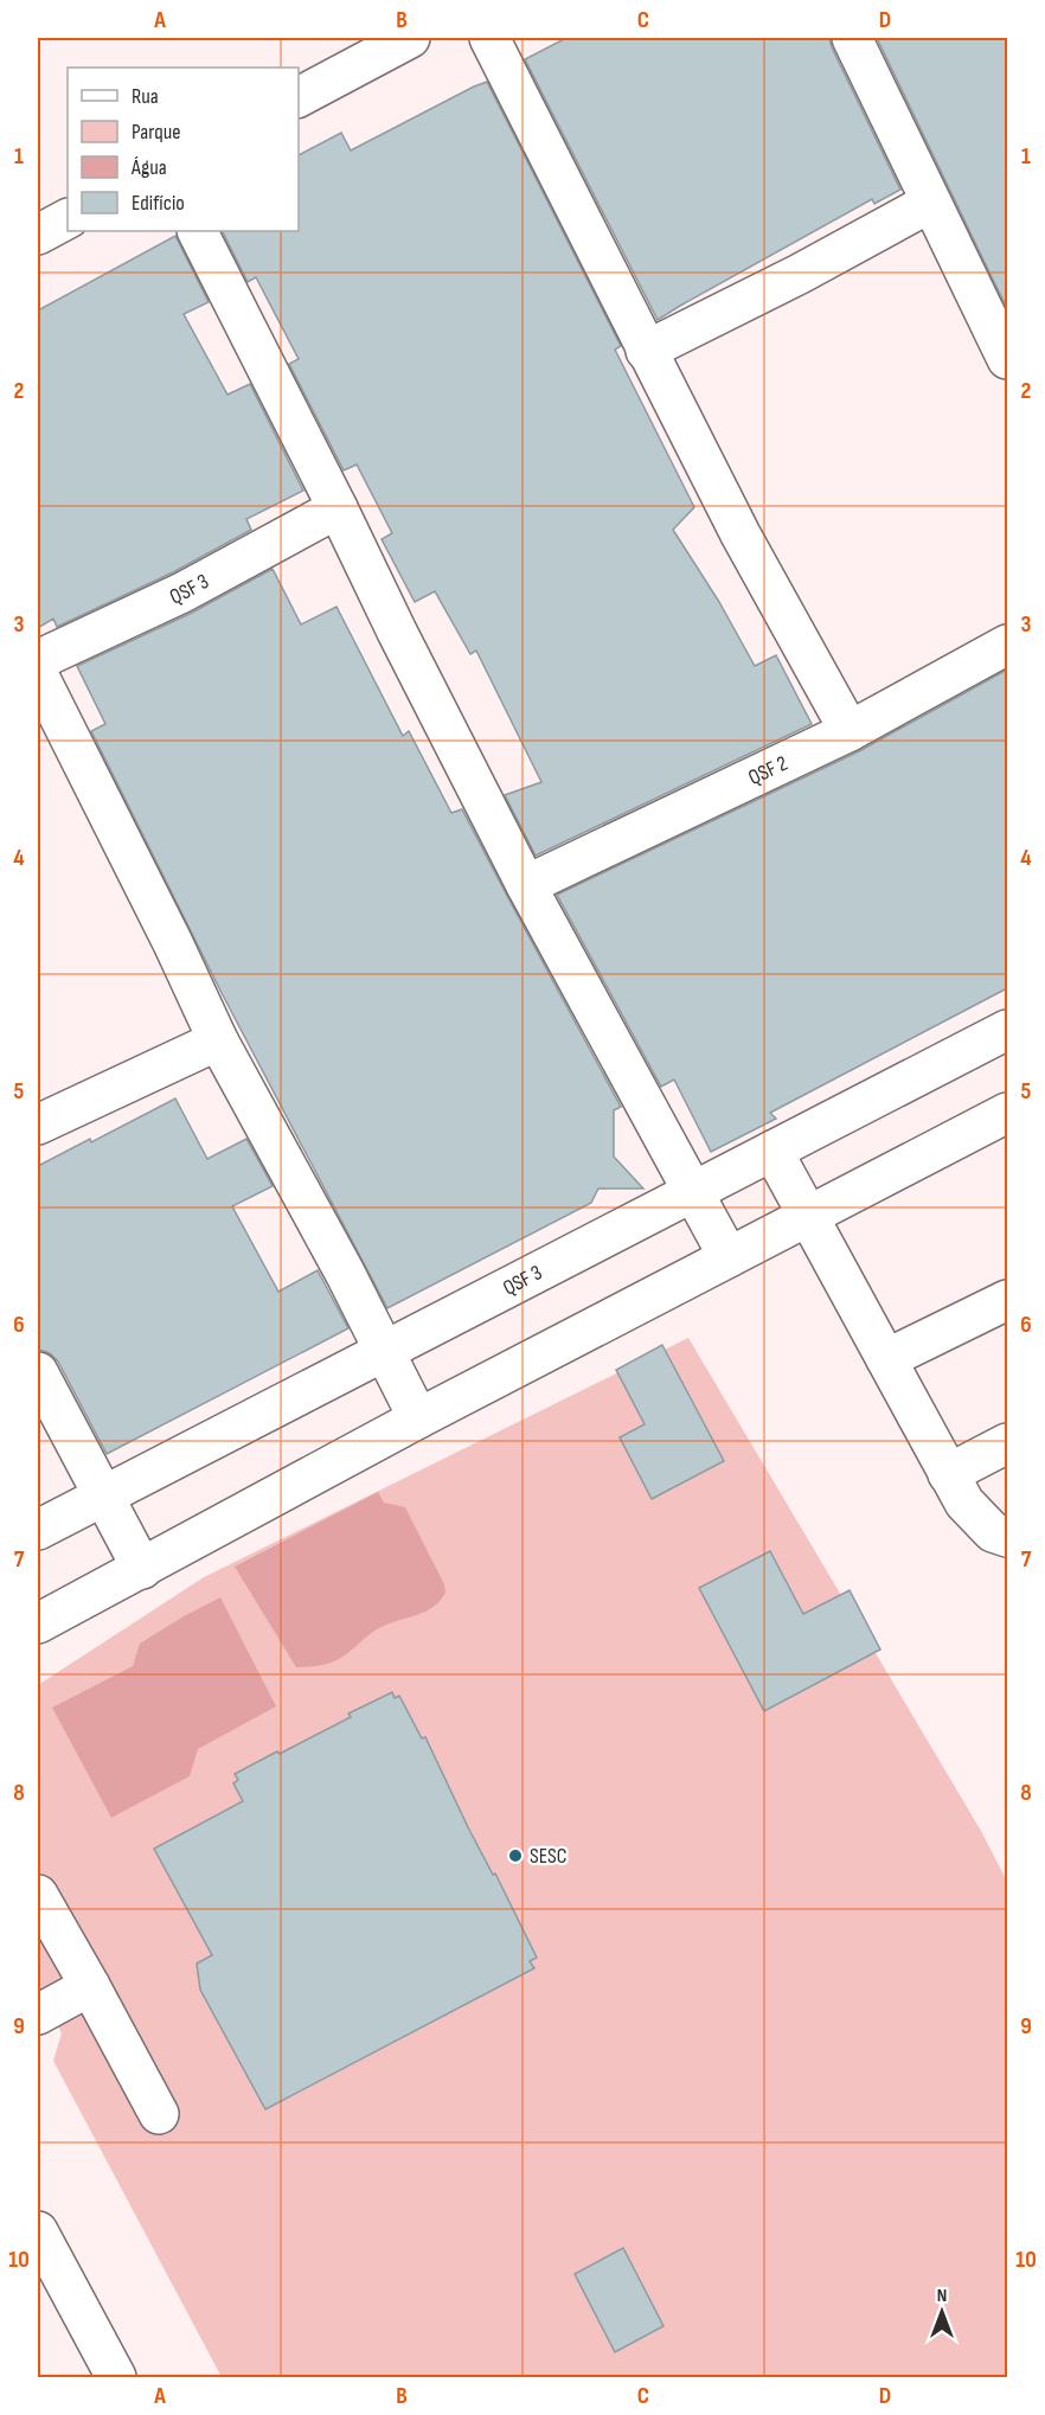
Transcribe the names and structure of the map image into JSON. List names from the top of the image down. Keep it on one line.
{"streets":{"street":["QSF 3","QSF 2"]},"places":["SESC"],"legend":["Rua","Parque","Água","Edifício"],"north":"top","grid":{"columns":["A","B","C","D"],"rows":["1","2","3","4","5","6","7","8","9","10"]}}
